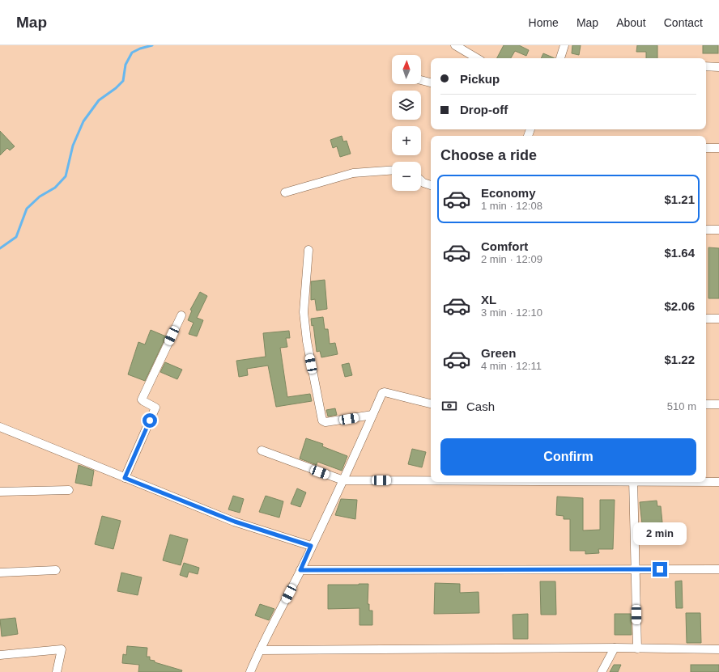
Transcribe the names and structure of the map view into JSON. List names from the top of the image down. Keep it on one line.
{"north":"top","page":{"header":"Map","nav":["Home","Map","About","Contact"],"map_buttons":["+","−"],"banner":["Pickup","Drop-off"],"heading":"Choose a ride","list":[{"name":"Economy","note":"1 min · 12:08","value":"$1.21"},{"name":"Comfort","note":"2 min · 12:09","value":"$1.64"},{"name":"XL","note":"3 min · 12:10","value":"$2.06"},{"name":"Green","note":"4 min · 12:11","value":"$1.22"}],"pay":["Cash","510 m"],"buttons":"Confirm","bubble":"2 min"}}
